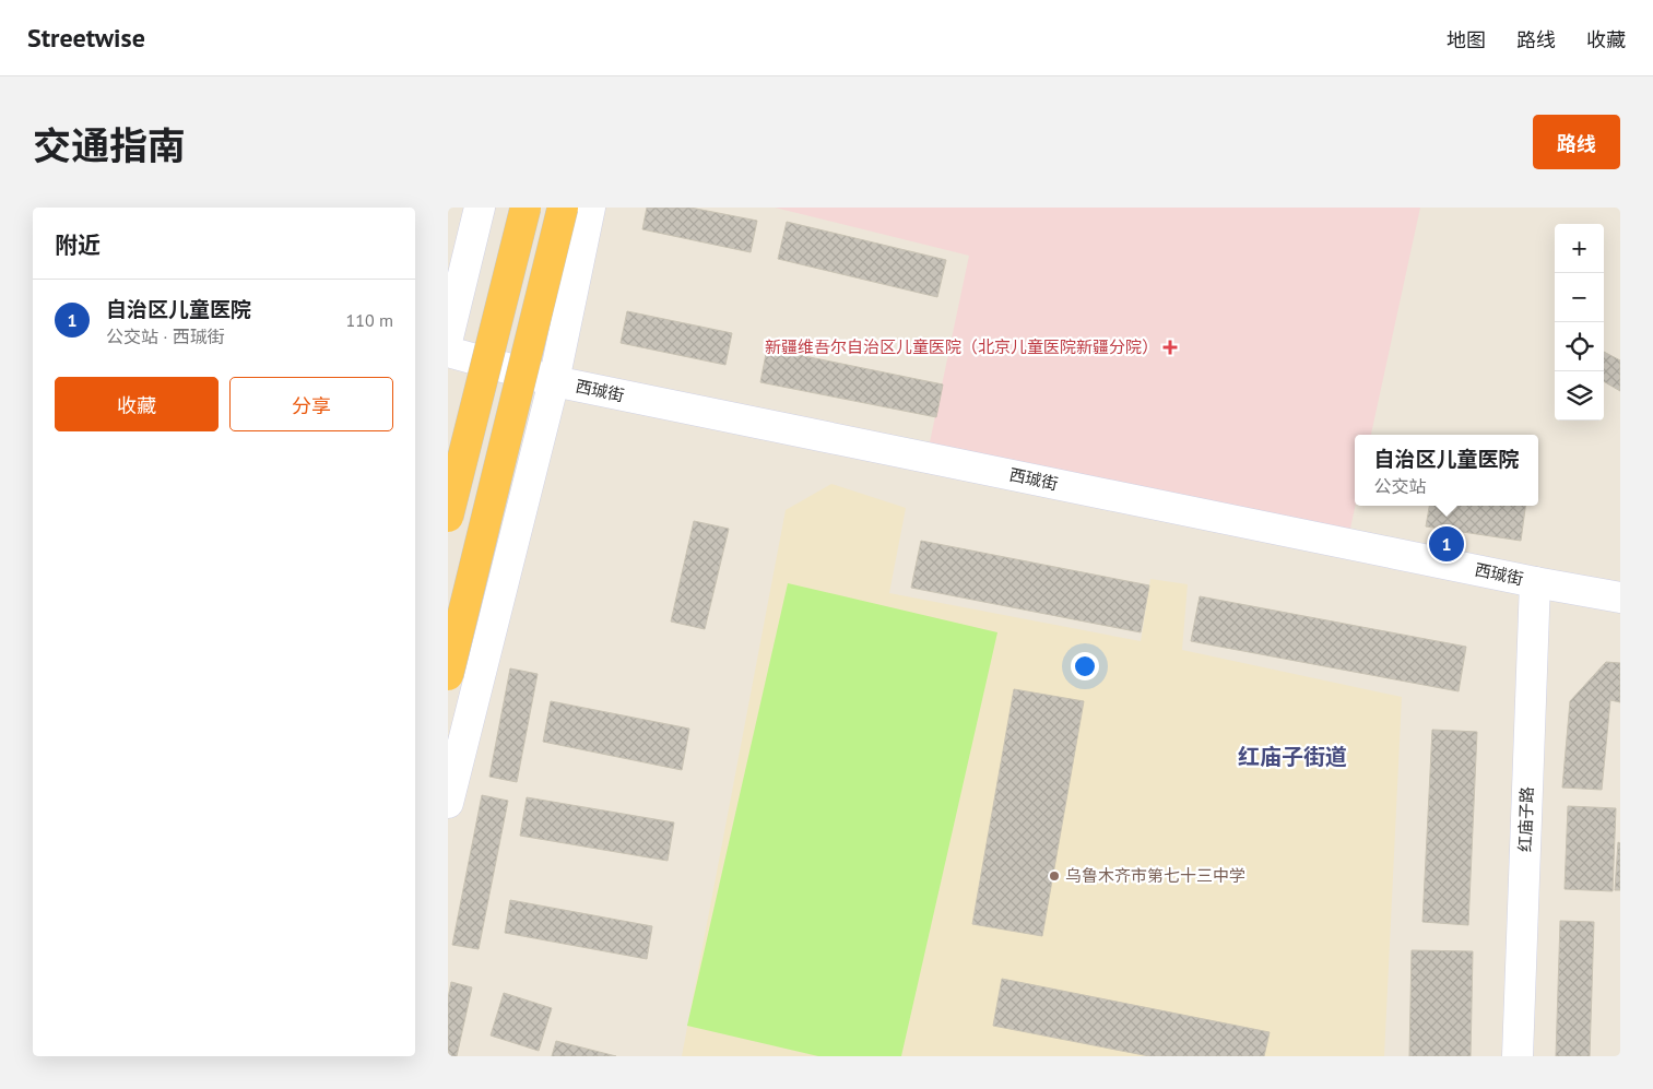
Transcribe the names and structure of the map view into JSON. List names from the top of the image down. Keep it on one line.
{"streets":{"main road":["西珹街","红庙子路"]},"crossings":[["西珹街","红庙子路"]],"districts":["红庙子街道"],"places":{"health":["新疆维吾尔自治区儿童医院（北京儿童医院新疆分院）"],"other":["乌鲁木齐市第七十三中学"]},"page":{"header":"Streetwise","nav":["地图","路线","收藏"],"title":"交通指南","buttons":["路线",["收藏","分享"]],"heading":"附近","map_buttons":["+","−"],"list":[{"mark":"1","name":"自治区儿童医院","note":"公交站 · 西珹街","value":"110 m"}],"popup":["自治区儿童医院","公交站"],"pins":"1"}}
